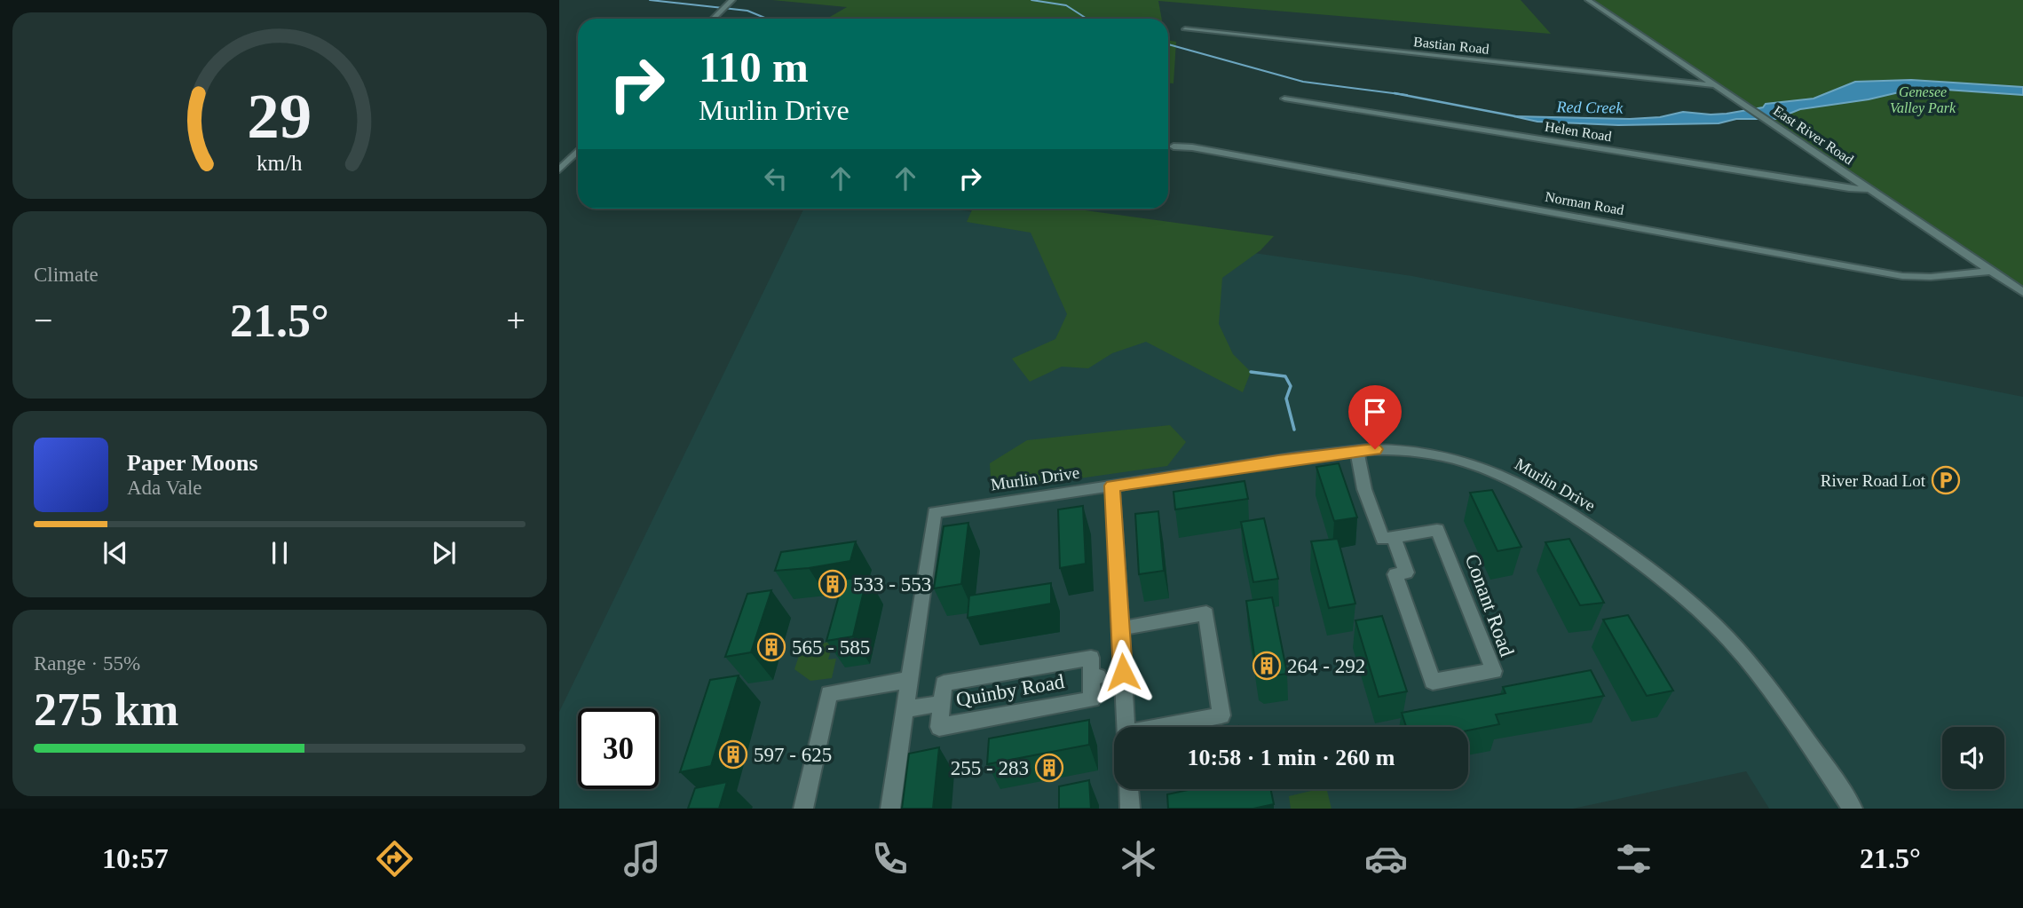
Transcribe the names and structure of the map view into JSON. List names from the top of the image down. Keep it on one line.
{"streets":{"street":["Bastian Road","Helen Road","East River Road","Norman Road","Murlin Drive","Conant Road","Quinby Road"]},"crossings":[["Bastian Road","East River Road"],["Helen Road","East River Road"],["East River Road","Norman Road"],["Murlin Drive","Conant Road"]],"water":["Red Creek"],"parks":["Genesee Valley Park"],"places":{"parking":["River Road Lot"],"building":["533 - 553","565 - 585","264 - 292","597 - 625","255 - 283"]},"page":{"turn":["110 m","Murlin Drive"],"tile":["Climate",["Range · 55%","275 km"]],"heat":["−","21.5°","+"],"song":["Paper Moons","Ada Vale"],"limit":"30","trip":"10:58 · 1 min · 260 m","tabs":["10:57","21.5°"],"gauge":["29","km/h"]}}
